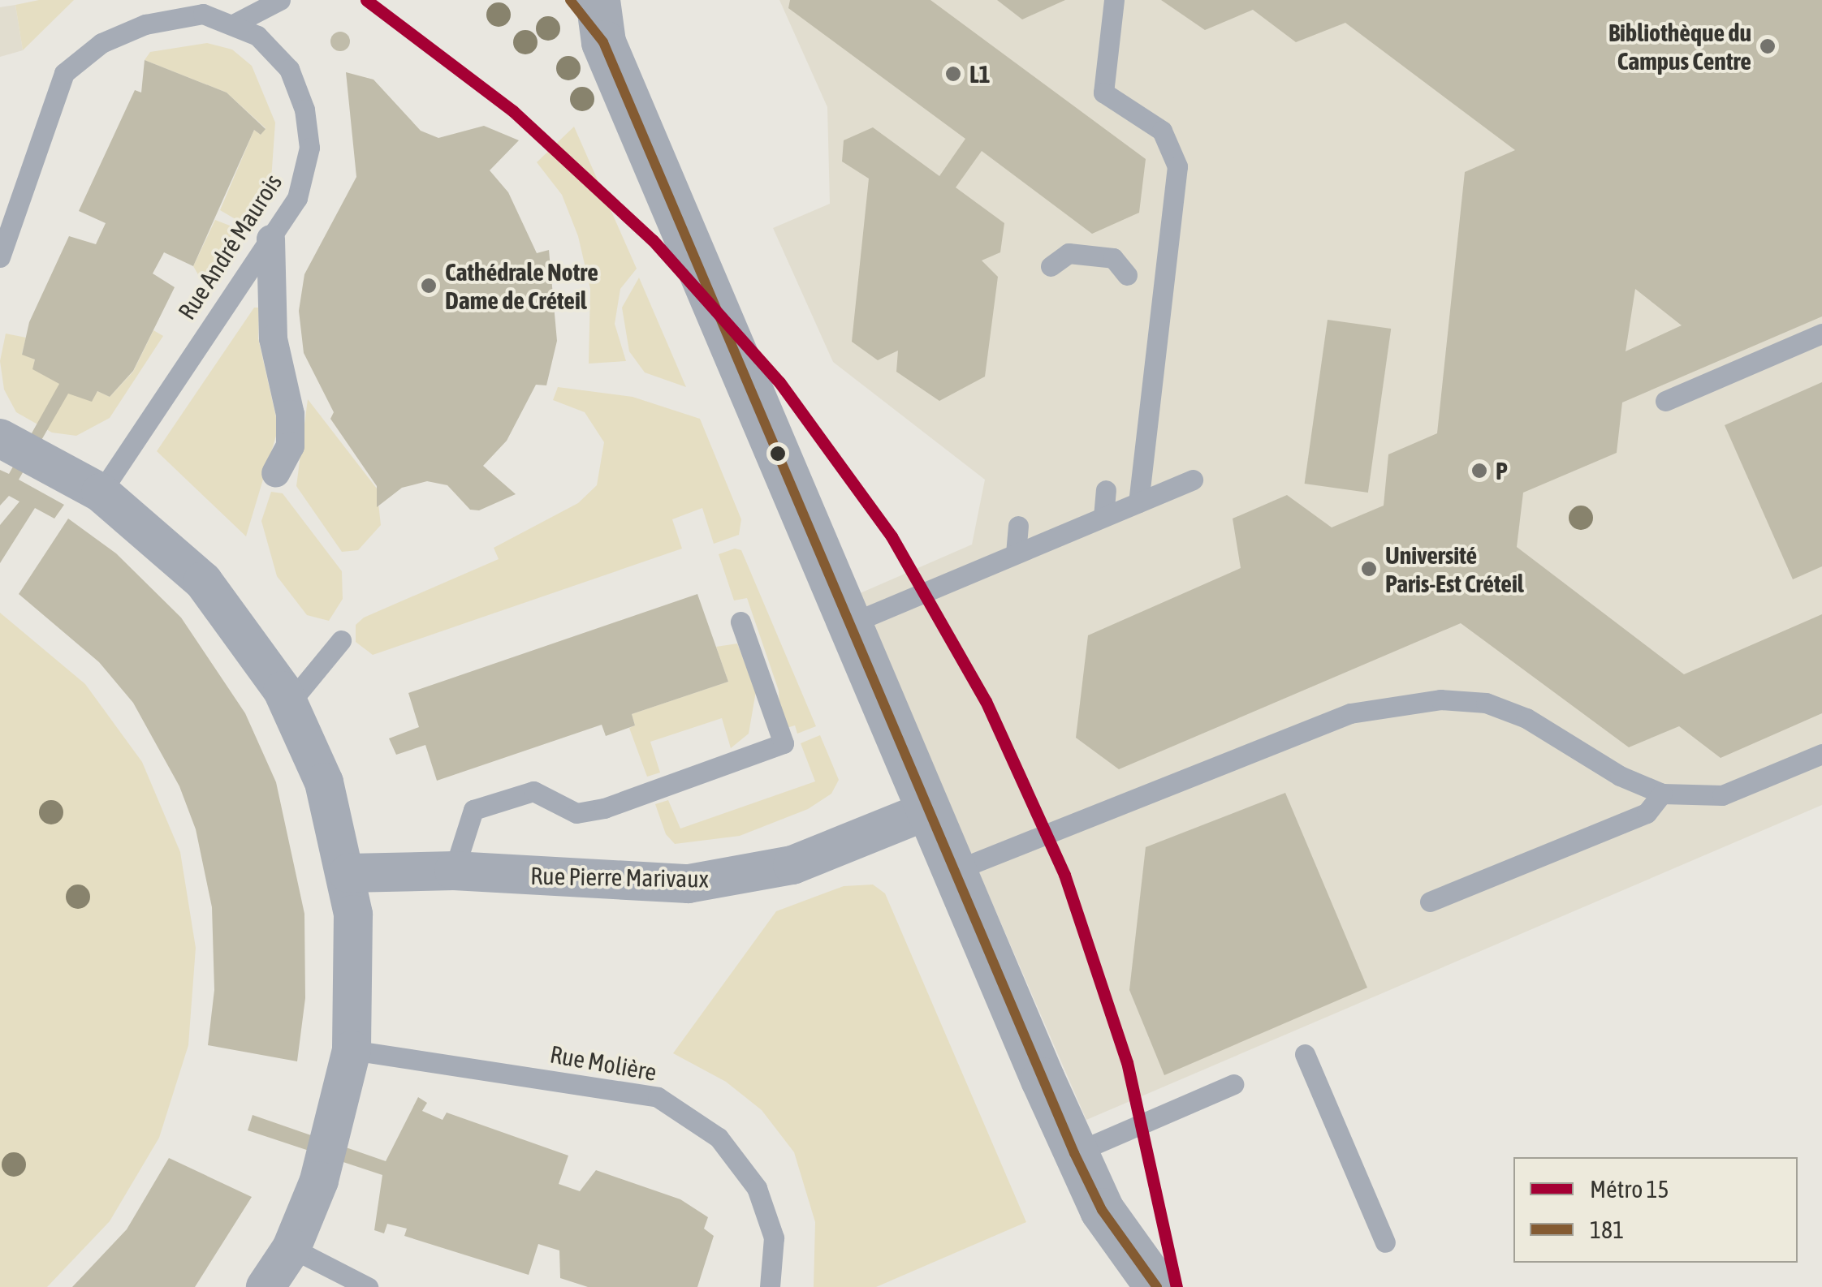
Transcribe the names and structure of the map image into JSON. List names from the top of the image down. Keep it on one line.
{"streets":{"street":["Rue Pierre Marivaux"],"lane":["Rue André Maurois","Rue Molière"]},"places":["Bibliothèque du Campus Centre","L1","Cathédrale Notre Dame de Créteil","P","Université Paris-Est Créteil"],"lines":["metro line 15","transit line 181"],"legend":["Métro 15","181"]}
